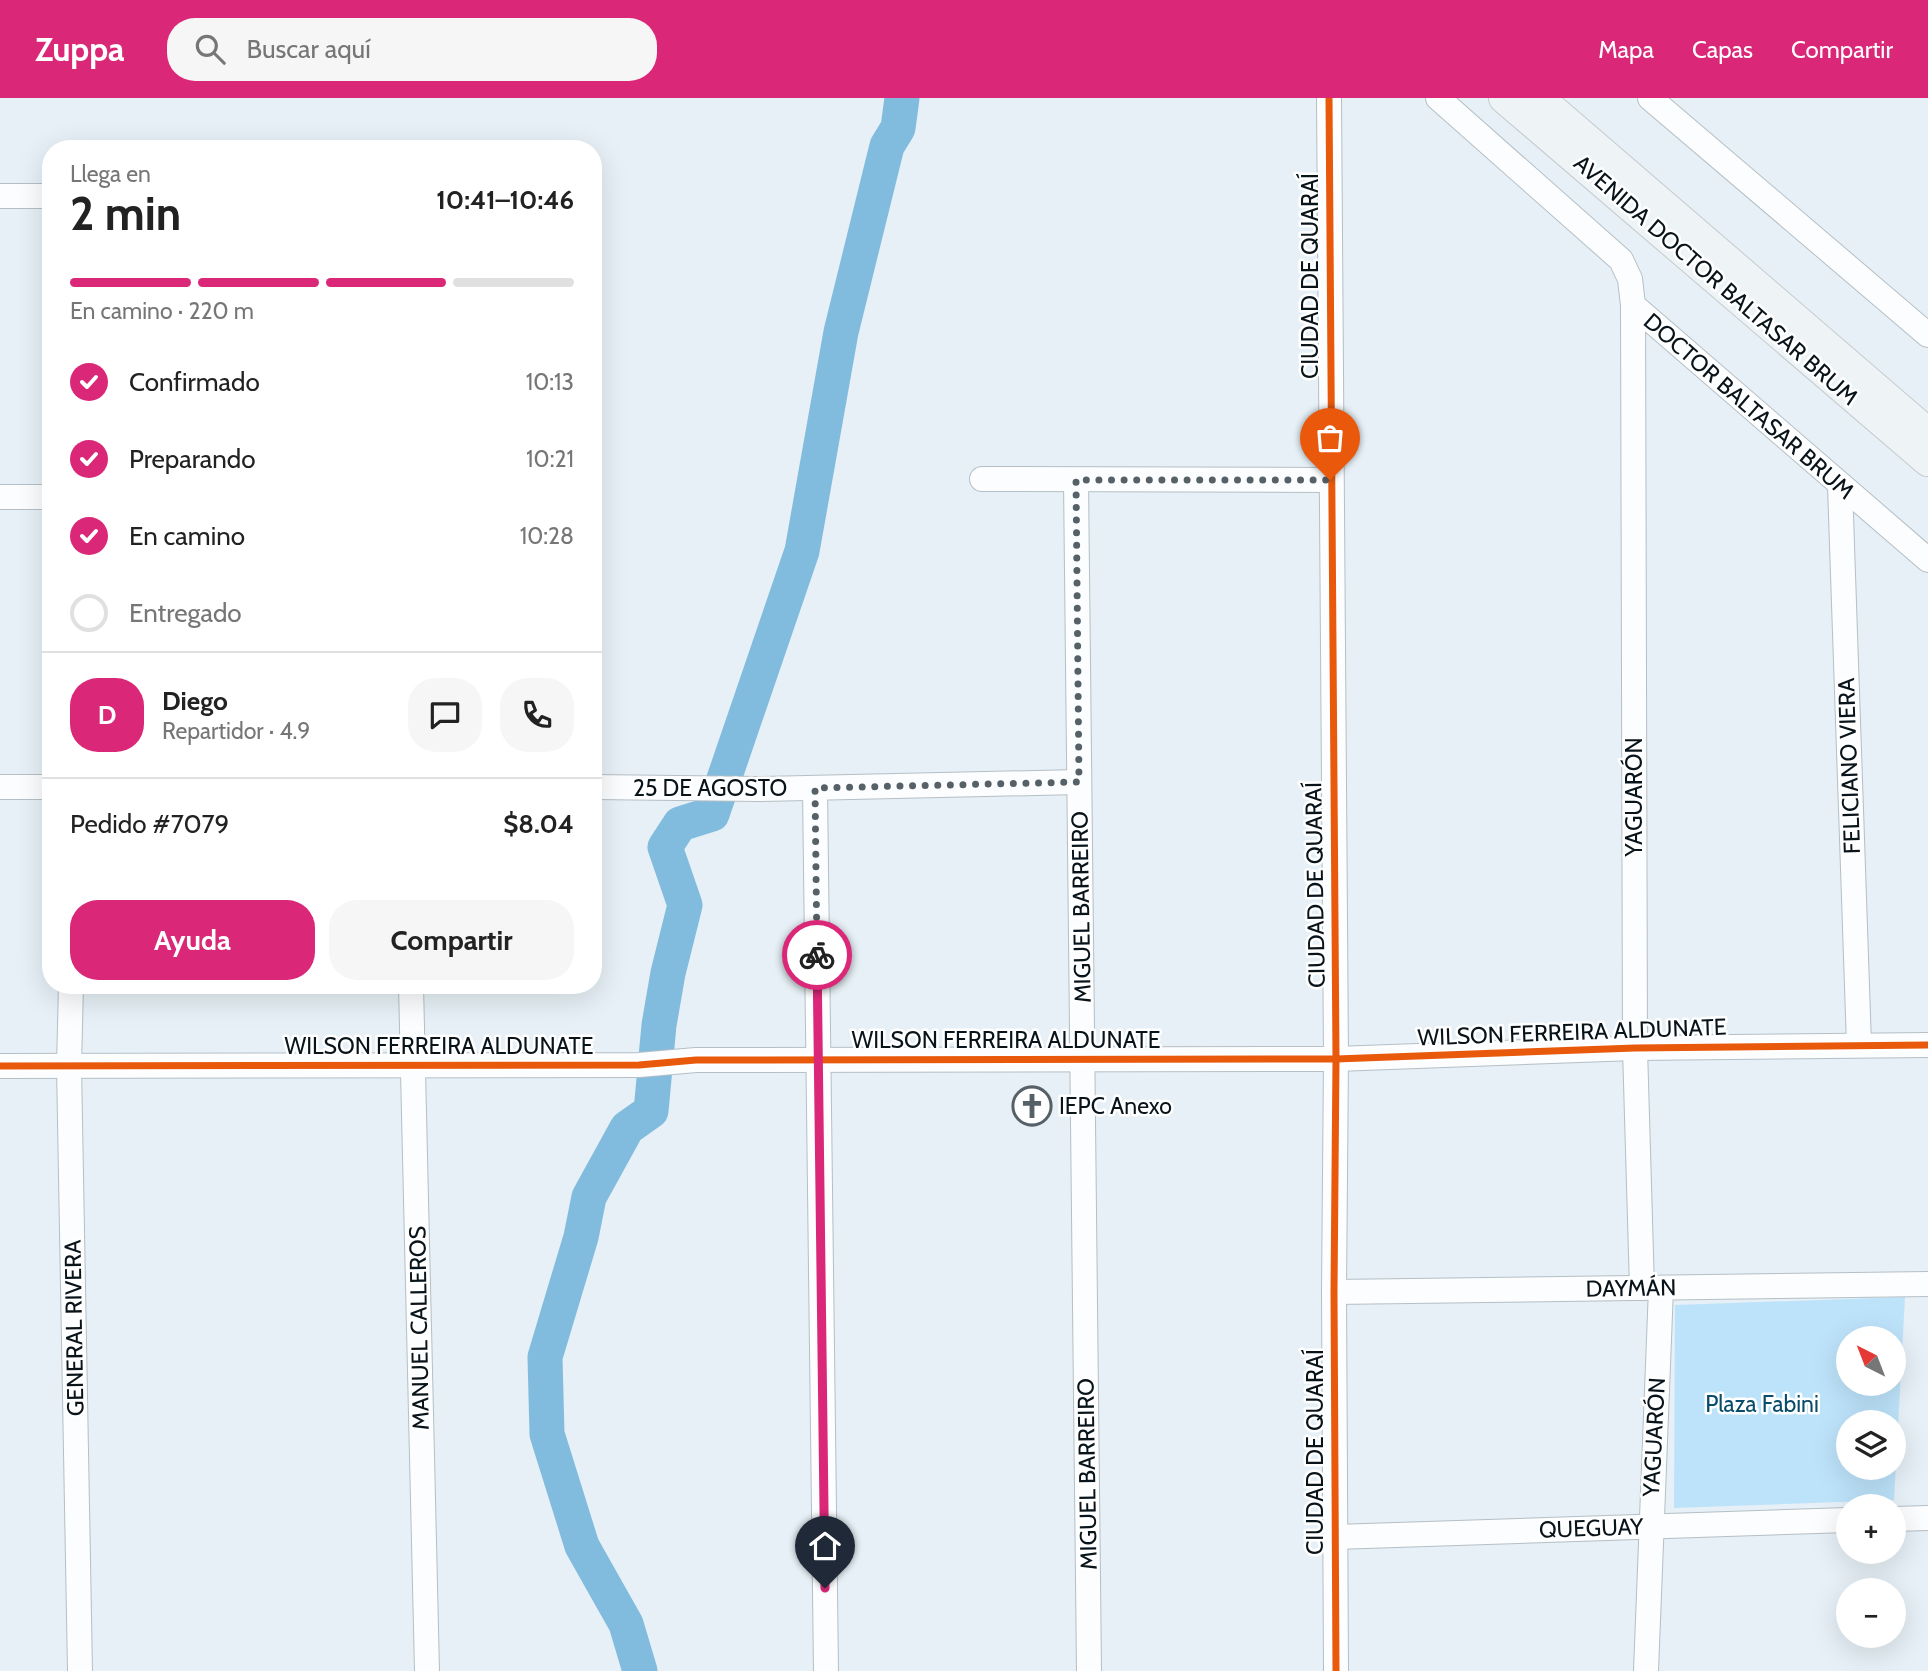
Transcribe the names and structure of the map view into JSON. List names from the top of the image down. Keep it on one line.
{"streets":{"main road":["AVENIDA DOCTOR BALTASAR BRUM"],"street":["CIUDAD DE QUARAÍ","DOCTOR BALTASAR BRUM","FELICIANO VIERA","25 DE AGOSTO","YAGUARÓN","MIGUEL BARREIRO","WILSON FERREIRA ALDUNATE","DAYMÁN","GENERAL RIVERA","MANUEL CALLEROS","QUEGUAY"]},"crossings":[["CIUDAD DE QUARAÍ","WILSON FERREIRA ALDUNATE"],["CIUDAD DE QUARAÍ","DAYMÁN"],["CIUDAD DE QUARAÍ","QUEGUAY"],["DOCTOR BALTASAR BRUM","FELICIANO VIERA"],["DOCTOR BALTASAR BRUM","YAGUARÓN"],["FELICIANO VIERA","WILSON FERREIRA ALDUNATE"],["25 DE AGOSTO","MIGUEL BARREIRO"],["YAGUARÓN","WILSON FERREIRA ALDUNATE"],["YAGUARÓN","DAYMÁN"],["YAGUARÓN","QUEGUAY"],["MIGUEL BARREIRO","WILSON FERREIRA ALDUNATE"],["WILSON FERREIRA ALDUNATE","GENERAL RIVERA"],["WILSON FERREIRA ALDUNATE","MANUEL CALLEROS"]],"parks":["Plaza Fabini"],"places":{"church":["IEPC Anexo"]},"north":"top left","page":{"header":"Zuppa","search":"Buscar aquí","nav":["Mapa","Capas","Compartir"],"heading":["2 min","Llega en","10:41–10:46"],"panel":["Diego","Repartidor · 4.9","Pedido #7079","$8.04"],"bar":"En camino · 220 m","list":[["Confirmado","10:13"],["Preparando","10:21"],["En camino","10:28"],"Entregado"],"round":"D","buttons":["Ayuda","Compartir"],"map_buttons":["+","−"]}}
